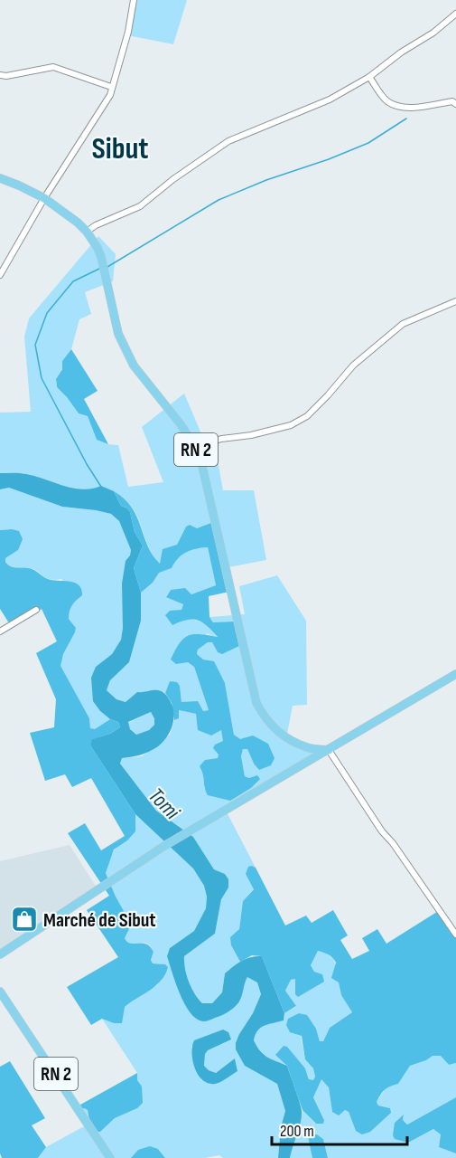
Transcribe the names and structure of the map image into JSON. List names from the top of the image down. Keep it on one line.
{"streets":{"main road":["RN 2"]},"districts":["Sibut"],"water":["Tomi"],"places":{"shop":["Marché de Sibut"]},"scale_bar":"200 m"}
